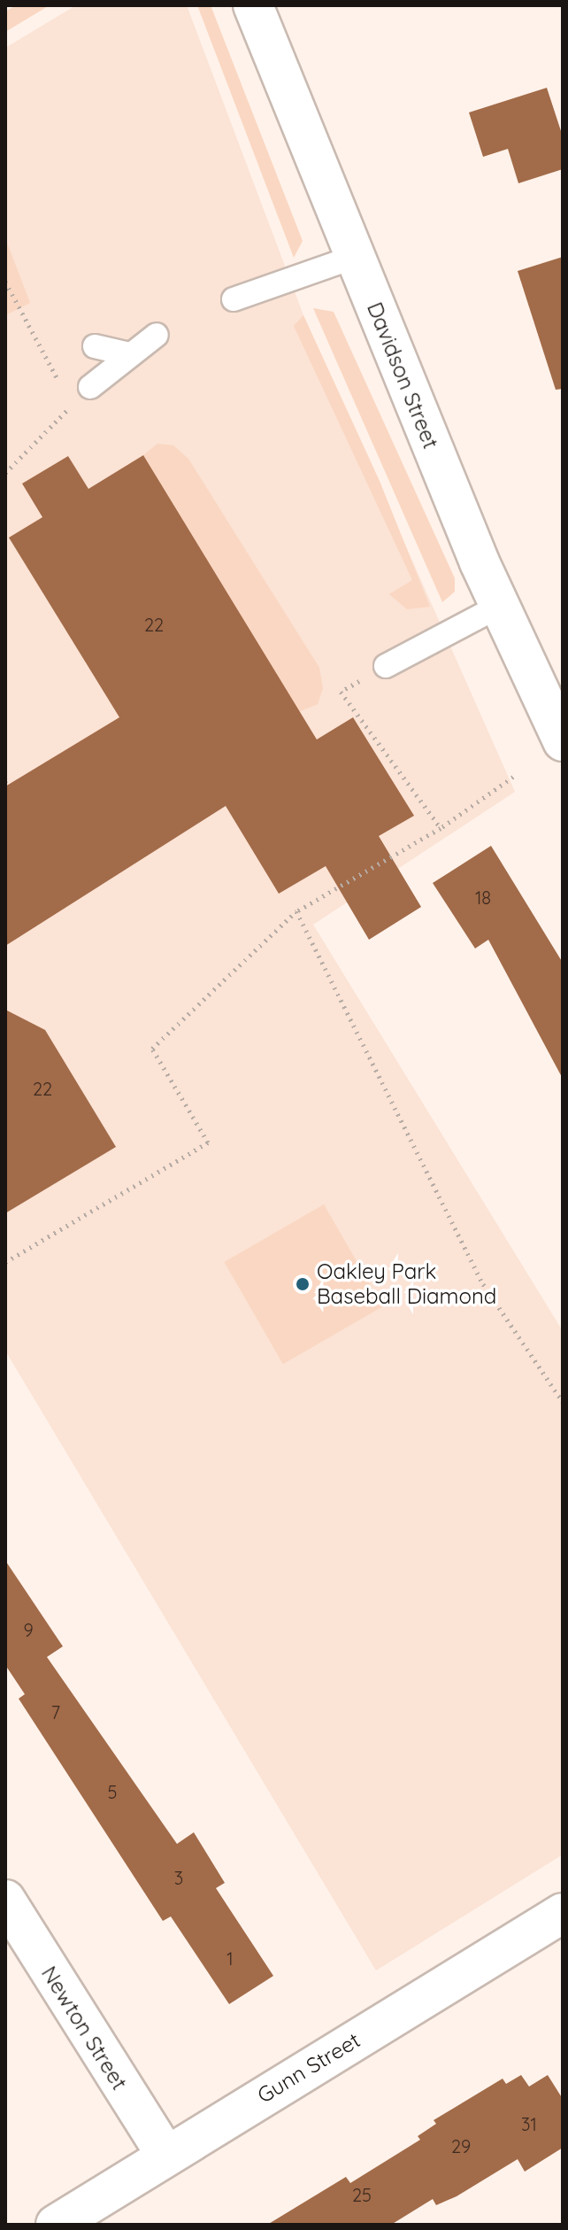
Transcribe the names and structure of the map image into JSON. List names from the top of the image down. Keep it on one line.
{"streets":{"street":["Davidson Street","Newton Street","Gunn Street"]},"crossings":[["Newton Street","Gunn Street"]],"places":["Oakley Park Baseball Diamond"],"house_numbers":["22","18","22","9","7","5","3","1","31","29","25"]}
